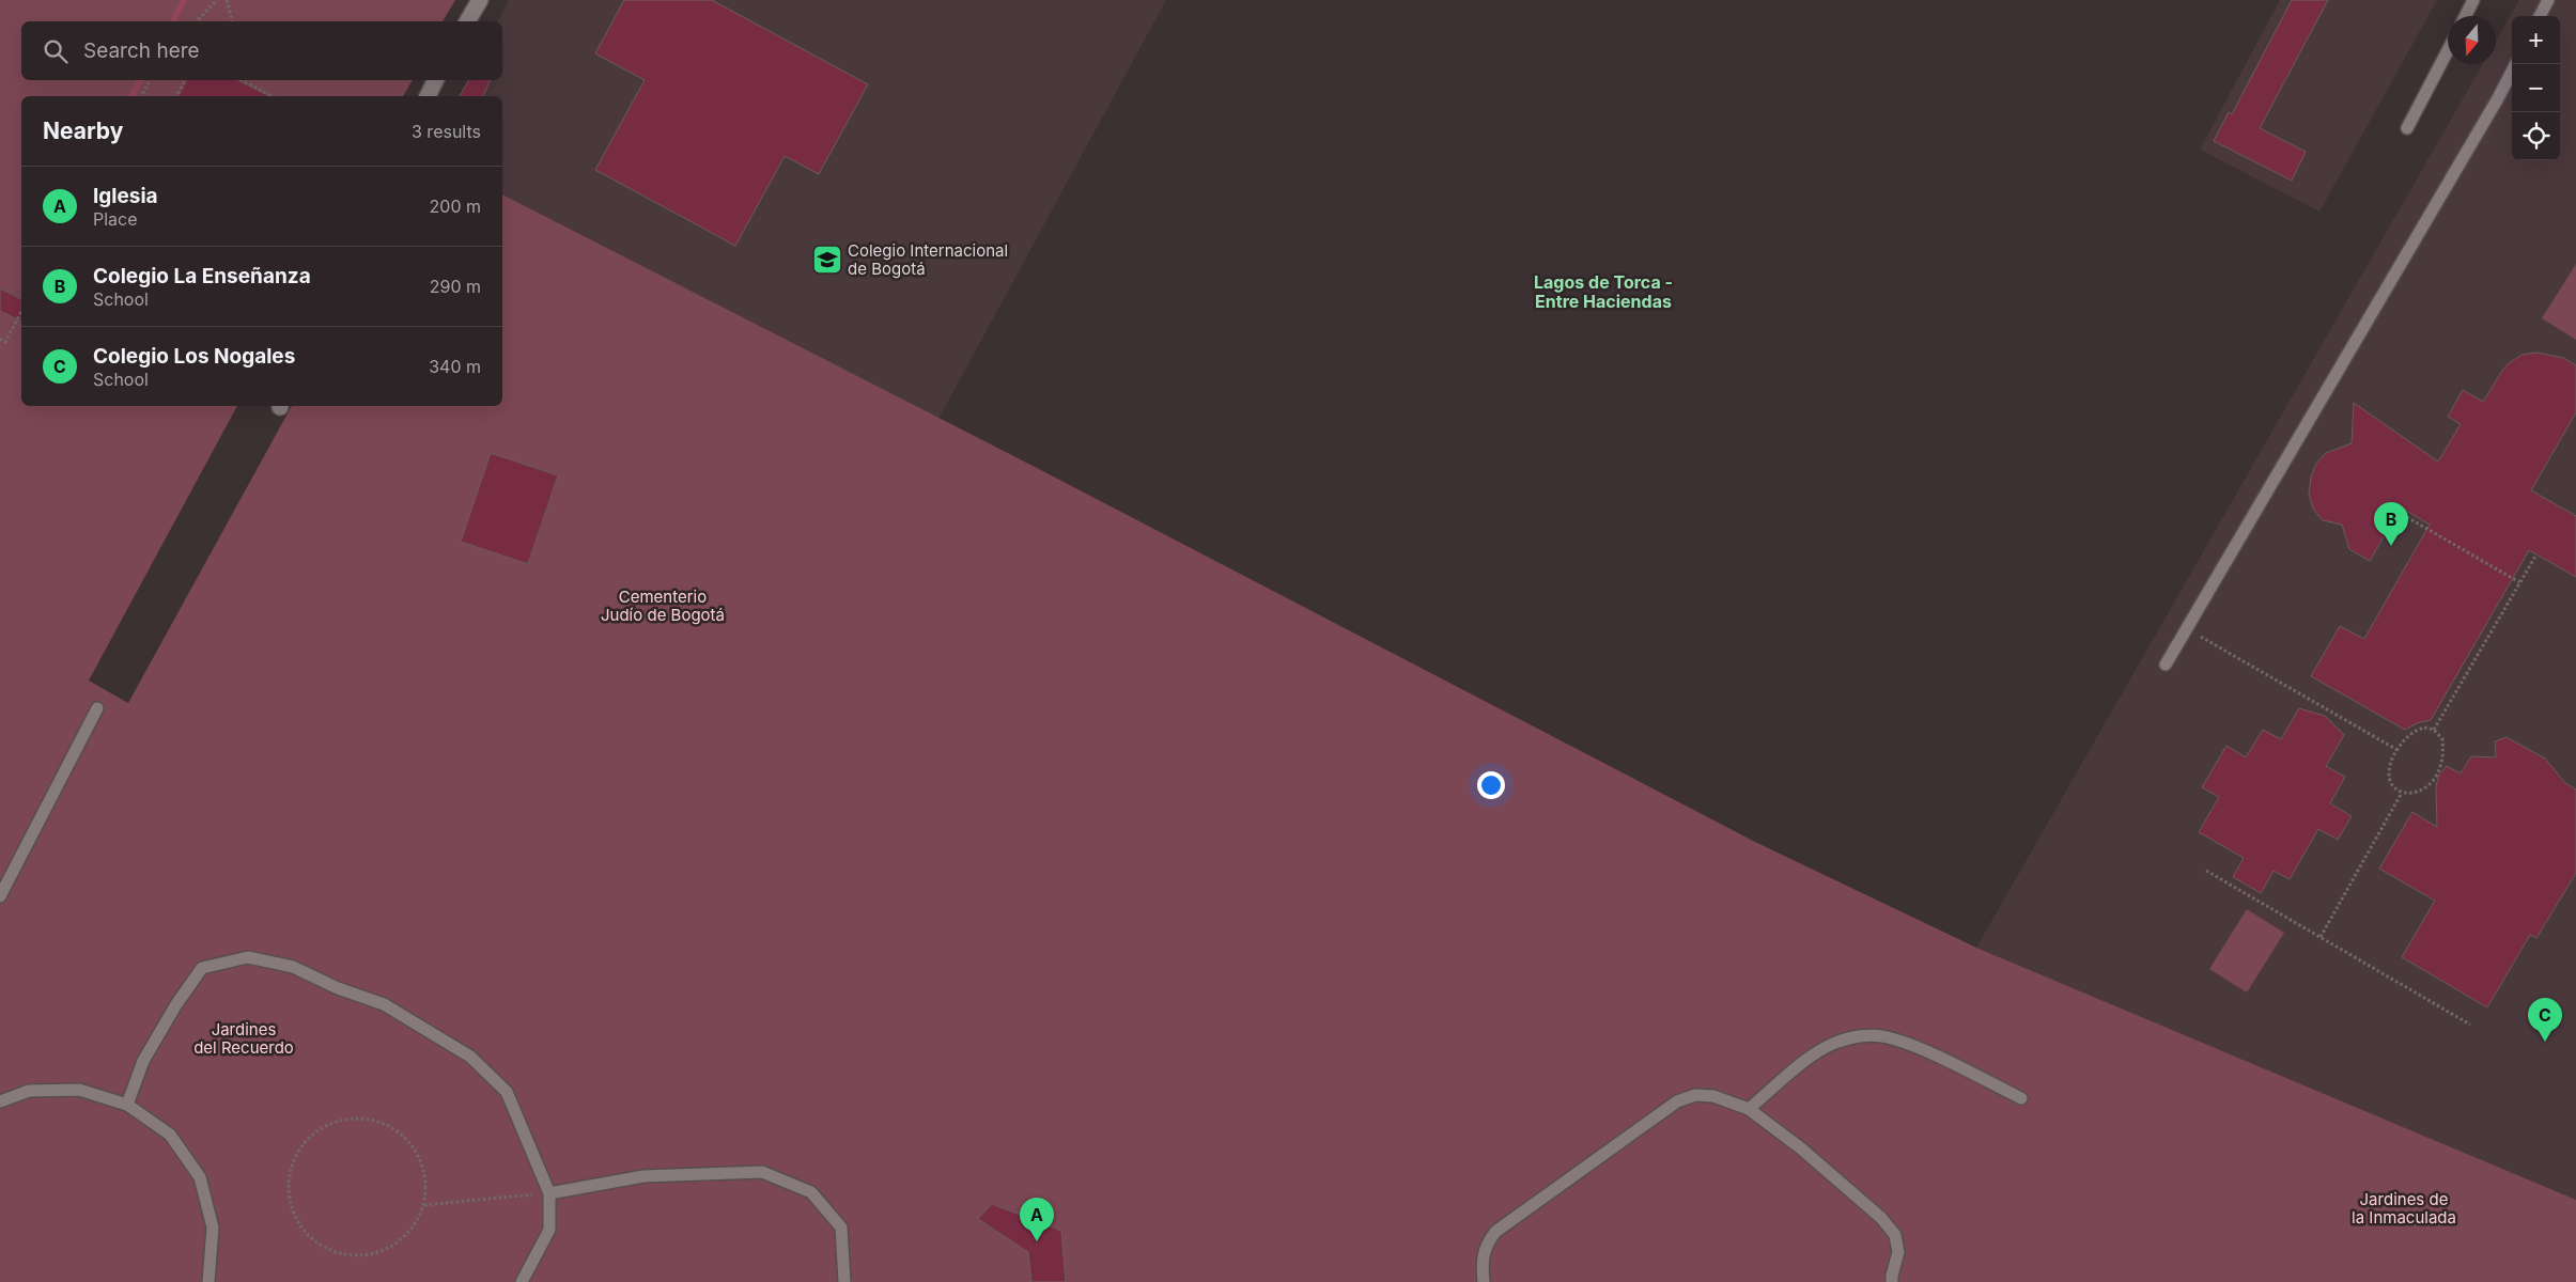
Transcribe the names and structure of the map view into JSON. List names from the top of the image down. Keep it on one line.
{"districts":["Lagos de Torca - Entre Haciendas"],"parks":["Cementerio Judío de Bogotá","Jardines del Recuerdo","Jardines de la Inmaculada"],"places":{"school or university":["Colegio Internacional de Bogotá"]},"north":"bottom","page":{"map_buttons":["+","−"],"search":"Search here","heading":["Nearby","3 results"],"list":[{"mark":"A","name":"Iglesia","note":"Place","value":"200 m"},{"mark":"B","name":"Colegio La Enseñanza","note":"School","value":"290 m"},{"mark":"C","name":"Colegio Los Nogales","note":"School","value":"340 m"}],"pins":["B","C","A"]}}
